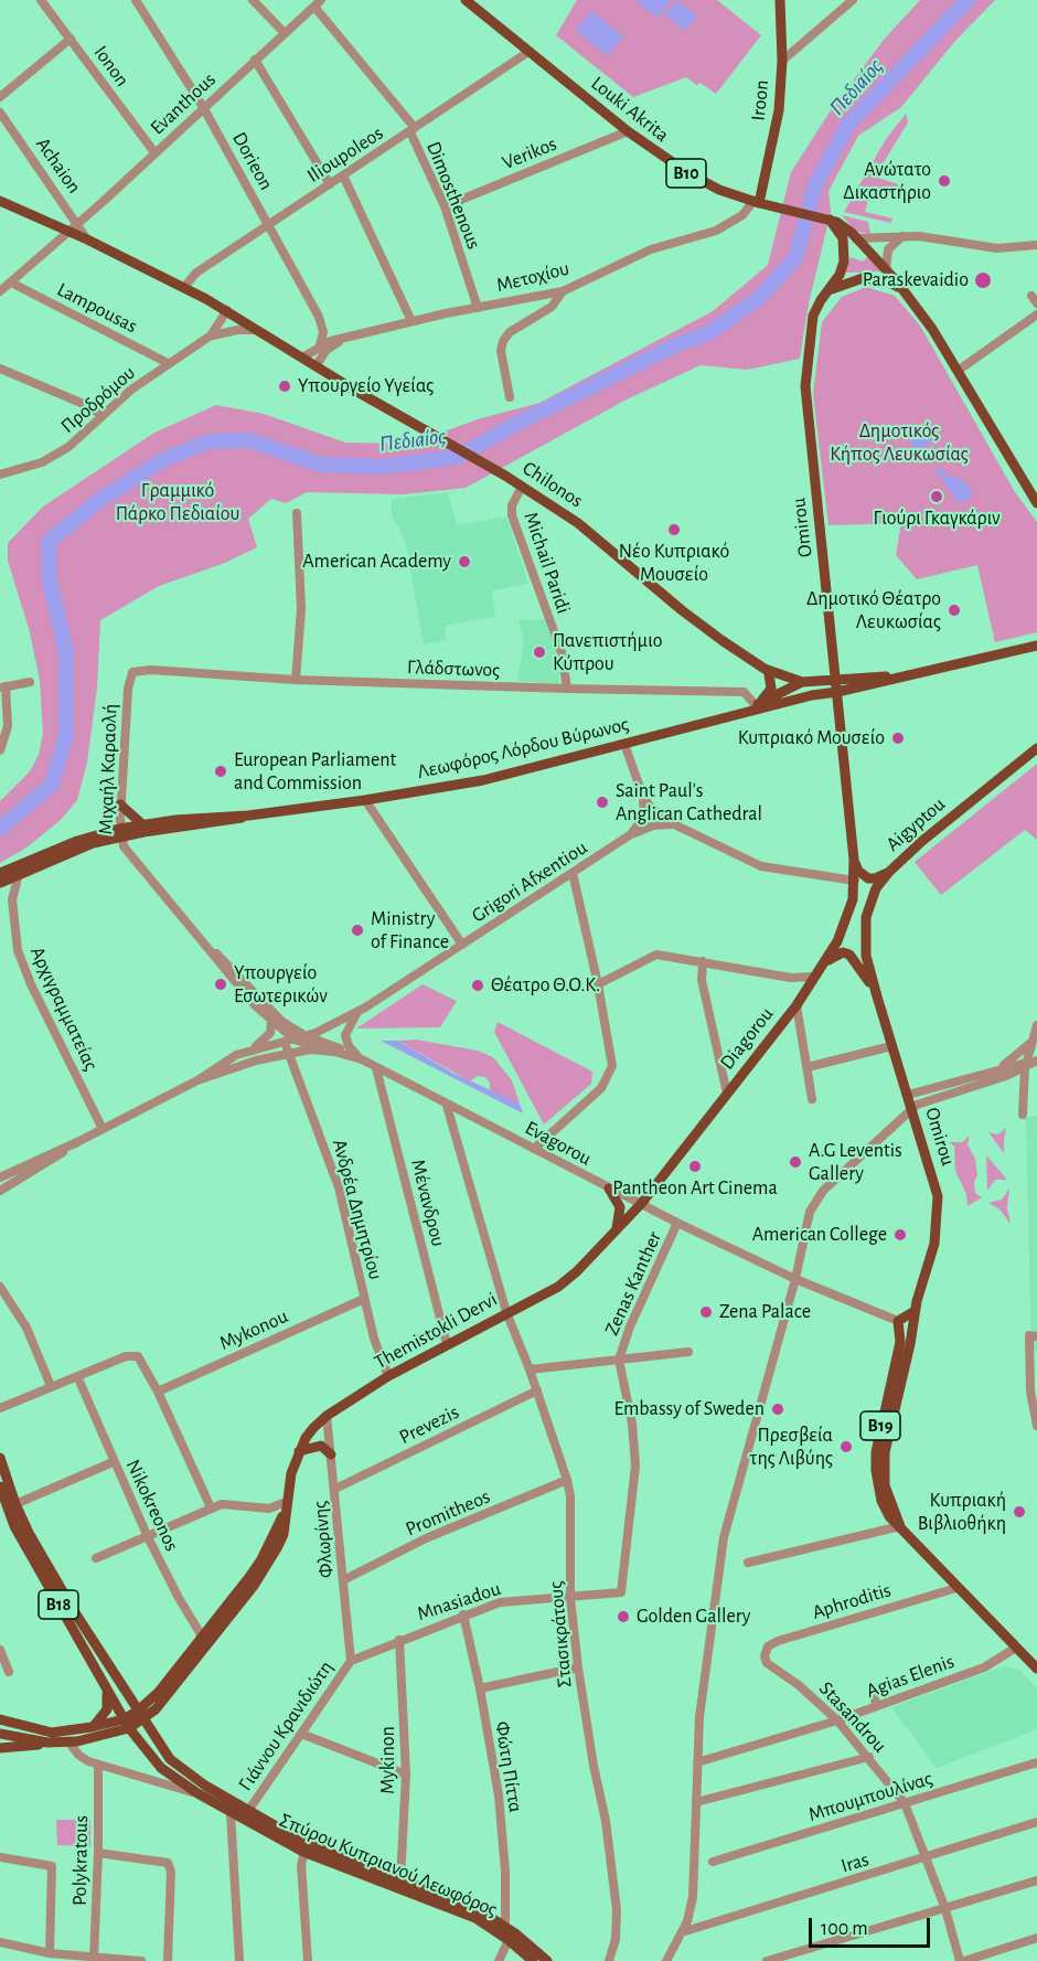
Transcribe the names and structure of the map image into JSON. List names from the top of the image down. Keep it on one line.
{"streets":{"main road":["Iroon","Louki Akrita","B10","Chilonos","Omirou","Λεωφόρος Λόρδου Βύρωνος","Aigyptou","Diagorou","Themistokli Dervi","B19","B18","Σπύρου Κυπριανού Λεωφόρος"],"street":["Ionon","Evanthous","Verikos","Ilioupoleos","Dorieon","Achaion","Dimosthenous","Μετοχίου","Lampousas","Προδρόμου","Michail Paridi","Γλάδστωνος","Μιχαήλ Καραολή","Grigori Afxentiou","Αρχιγραμματείας","Evagorou","Μένανδρου","Ανδρέα Δημητρίου","Zenas Kanther","Mykonou","Prevezis","Nikokreonos","Promitheos","Φλωρίνης","Mnasiadou","Aphroditis","Στασικράτους","Agias Elenis","Stasandrou","Γιάννου Κρανιδιώτη","Mykinon","Φώτη Πίττα","Μπουμπουλίνας","Polykratous","Iras"]},"crossings":[["Ionon","Evanthous"],["Iroon","Louki Akrita"],["Iroon","Μετοχίου"],["Evanthous","Dorieon"],["Evanthous","Achaion"],["Evanthous","Dimosthenous"],["Evanthous","Lampousas"],["Louki Akrita","Verikos"],["Louki Akrita","Ilioupoleos"],["Louki Akrita","Μετοχίου"],["Louki Akrita","Omirou"],["Verikos","Dimosthenous"],["Ilioupoleos","Dorieon"],["Ilioupoleos","Dimosthenous"],["Dorieon","Μετοχίου"],["Dimosthenous","Μετοχίου"],["Μετοχίου","Chilonos"],["Lampousas","Προδρόμου"],["Chilonos","Michail Paridi"],["Omirou","Λεωφόρος Λόρδου Βύρωνος"],["Omirou","Aigyptou"],["Omirou","Diagorou"],["Omirou","B19"],["Michail Paridi","Γλάδστωνος"],["Γλάδστωνος","Λεωφόρος Λόρδου Βύρωνος"],["Γλάδστωνος","Μιχαήλ Καραολή"],["Λεωφόρος Λόρδου Βύρωνος","Μιχαήλ Καραολή"],["Λεωφόρος Λόρδου Βύρωνος","Αρχιγραμματείας"],["Μιχαήλ Καραολή","Grigori Afxentiou"],["Μιχαήλ Καραολή","Evagorou"],["Grigori Afxentiou","Evagorou"],["Diagorou","Evagorou"],["Diagorou","Themistokli Dervi"],["Evagorou","Μένανδρου"],["Evagorou","Ανδρέα Δημητρίου"],["Evagorou","Zenas Kanther"],["Evagorou","Themistokli Dervi"],["Evagorou","B19"],["Evagorou","Στασικράτους"],["Μένανδρου","Themistokli Dervi"],["Ανδρέα Δημητρίου","Mykonou"],["Ανδρέα Δημητρίου","Themistokli Dervi"],["Zenas Kanther","Mnasiadou"],["Themistokli Dervi","Nikokreonos"],["Themistokli Dervi","Φλωρίνης"],["Themistokli Dervi","B18"],["Themistokli Dervi","Στασικράτους"],["Themistokli Dervi","Σπύρου Κυπριανού Λεωφόρος"],["Prevezis","Φλωρίνης"],["Prevezis","Στασικράτους"],["B19","Aphroditis"],["B19","Agias Elenis"],["Promitheos","Φλωρίνης"],["Promitheos","Στασικράτους"],["Φλωρίνης","Mnasiadou"],["Φλωρίνης","Γιάννου Κρανιδιώτη"],["Mnasiadou","Στασικράτους"],["Mnasiadou","Γιάννου Κρανιδιώτη"],["Mnasiadou","Mykinon"],["Mnasiadou","Φώτη Πίττα"],["Aphroditis","Stasandrou"],["B18","Σπύρου Κυπριανού Λεωφόρος"],["Agias Elenis","Stasandrou"],["Stasandrou","Μπουμπουλίνας"],["Stasandrou","Iras"],["Γιάννου Κρανιδιώτη","Σπύρου Κυπριανού Λεωφόρος"],["Mykinon","Σπύρου Κυπριανού Λεωφόρος"],["Φώτη Πίττα","Σπύρου Κυπριανού Λεωφόρος"]],"water":["Πεδιαίος"],"parks":["Δημοτικός Κήπος Λευκωσίας","Γραμμικό Πάρκο Πεδιαίου"],"places":["Ανώτατο Δικαστήριο","Paraskevaidio","Υπουργείο Υγείας","Γιούρι Γκαγκάριν","Νέο Κυπριακό Μουσείο","American Academy","Δημοτικό Θέατρο Λευκωσίας","Πανεπιστήμιο Κύπρου","Κυπριακό Μουσείο","European Parliament and Commission","Saint Paul's Anglican Cathedral","Ministry of Finance","Υπουργείο Εσωτερικών","Θέατρο Θ.Ο.Κ.","A.G Leventis Gallery","Pantheon Art Cinema","American College","Zena Palace","Embassy of Sweden","Πρεσβεία της Λιβύης","Κυπριακή Βιβλιοθήκη","Golden Gallery"],"scale_bar":"100 m"}
